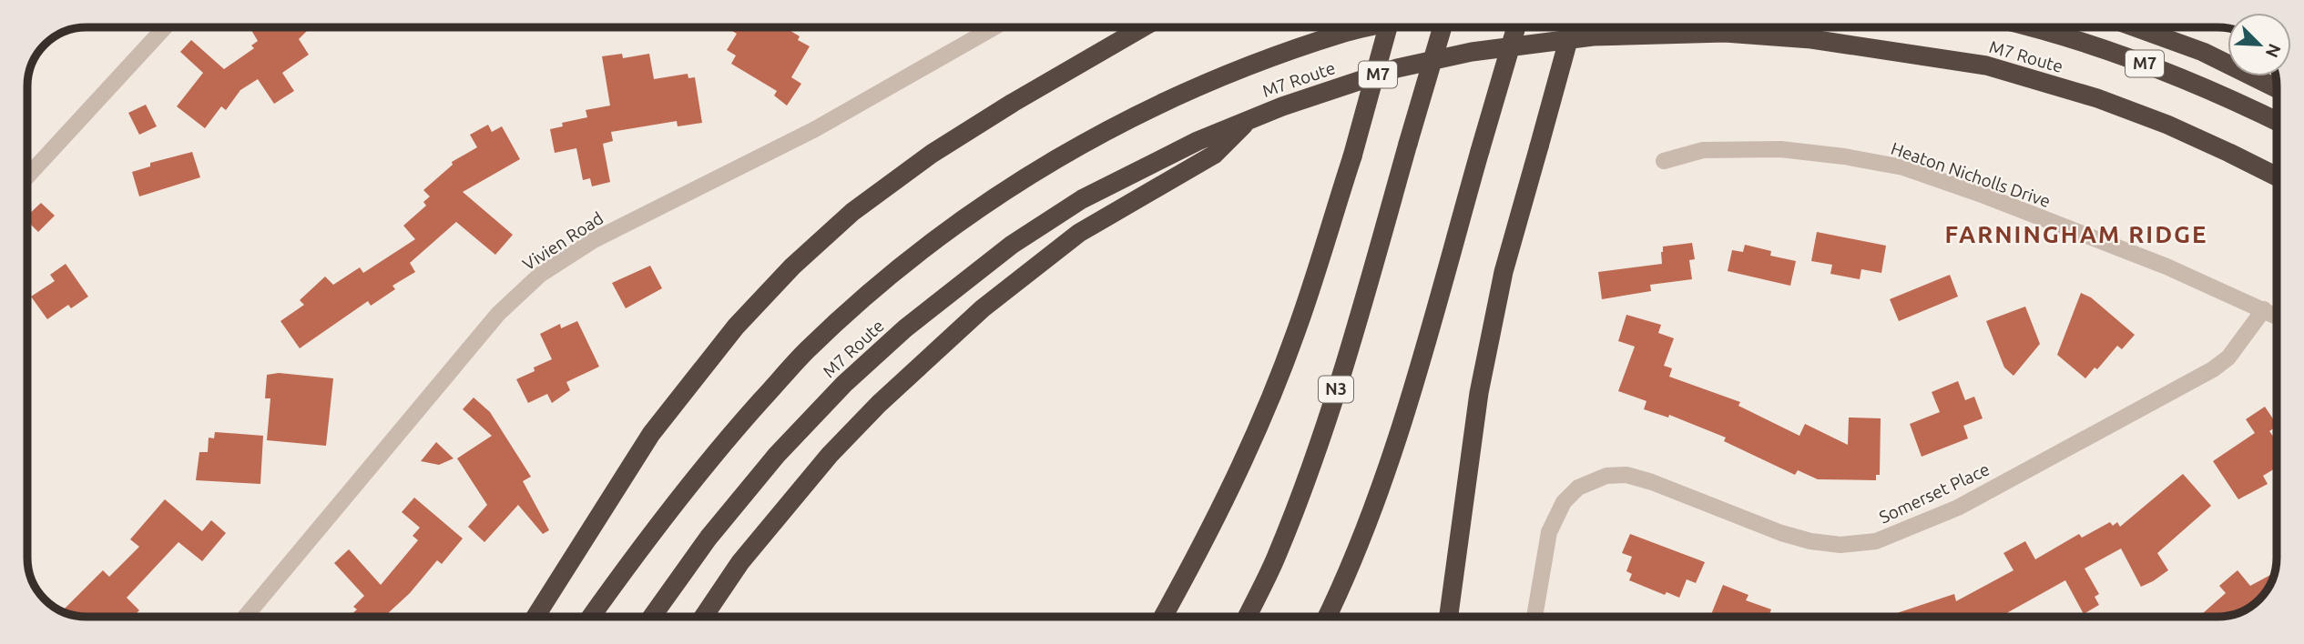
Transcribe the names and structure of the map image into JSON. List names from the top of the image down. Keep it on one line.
{"streets":{"highway":["M7 Route","M7","N3"],"street":["Heaton Nicholls Drive","Vivien Road","Somerset Place"]},"crossings":[["Heaton Nicholls Drive","Somerset Place"]],"districts":["FARNINGHAM RIDGE"],"north":"bottom right"}
